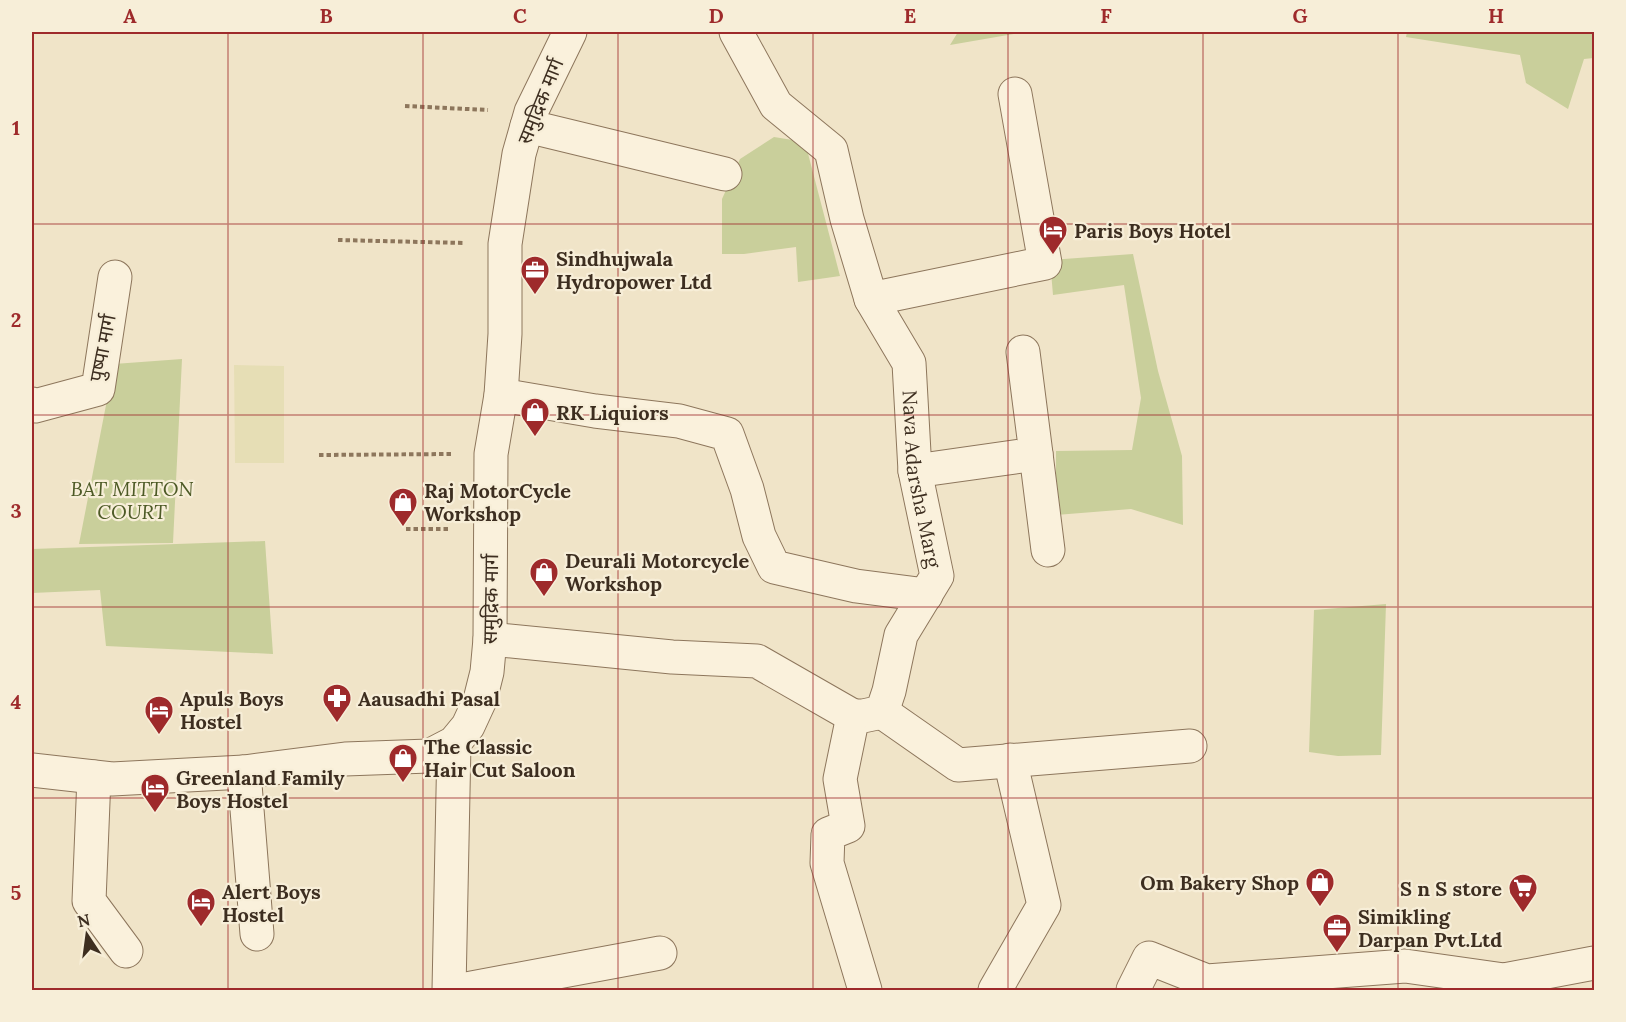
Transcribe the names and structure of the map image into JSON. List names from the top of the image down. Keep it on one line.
{"streets":{"street":["समुद्रिक मार्ग","पुष्पा मार्ग","Nava Adarsha Marg"]},"parks":["BAT MITTON COURT"],"places":{"hotel":["Paris Boys Hotel","Apuls Boys Hostel","Greenland Family Boys Hostel","Alert Boys Hostel"],"office":["Sindhujwala Hydropower Ltd","Simikling Darpan Pvt.Ltd"],"shop":["RK Liquiors","Raj MotorCycle Workshop","Deurali Motorcycle Workshop","The Classic Hair Cut Saloon","Om Bakery Shop"],"pharmacy":["Aausadhi Pasal"],"supermarket":["S n S store"]},"north":"top","grid":{"columns":["A","B","C","D","E","F","G","H"],"rows":["1","2","3","4","5"]}}
